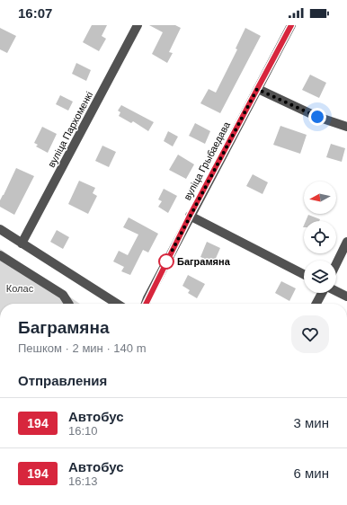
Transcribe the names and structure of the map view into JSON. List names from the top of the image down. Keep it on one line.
{"streets":{"street":["вуліца Пархоменкі","вуліца Грыбаедава"]},"parks":["Колас"],"places":["Баграмяна"],"lines":["bus line 194"],"north":"left","page":{"status":"16:07","heading":[["Баграмяна","Пешком · 2 мин · 140 m"],"Отправления"],"list":[{"mark":"194","name":"Автобус","note":"16:10","value":"3 мин"},{"mark":"194","name":"Автобус","note":"16:13","value":"6 мин"}]}}
